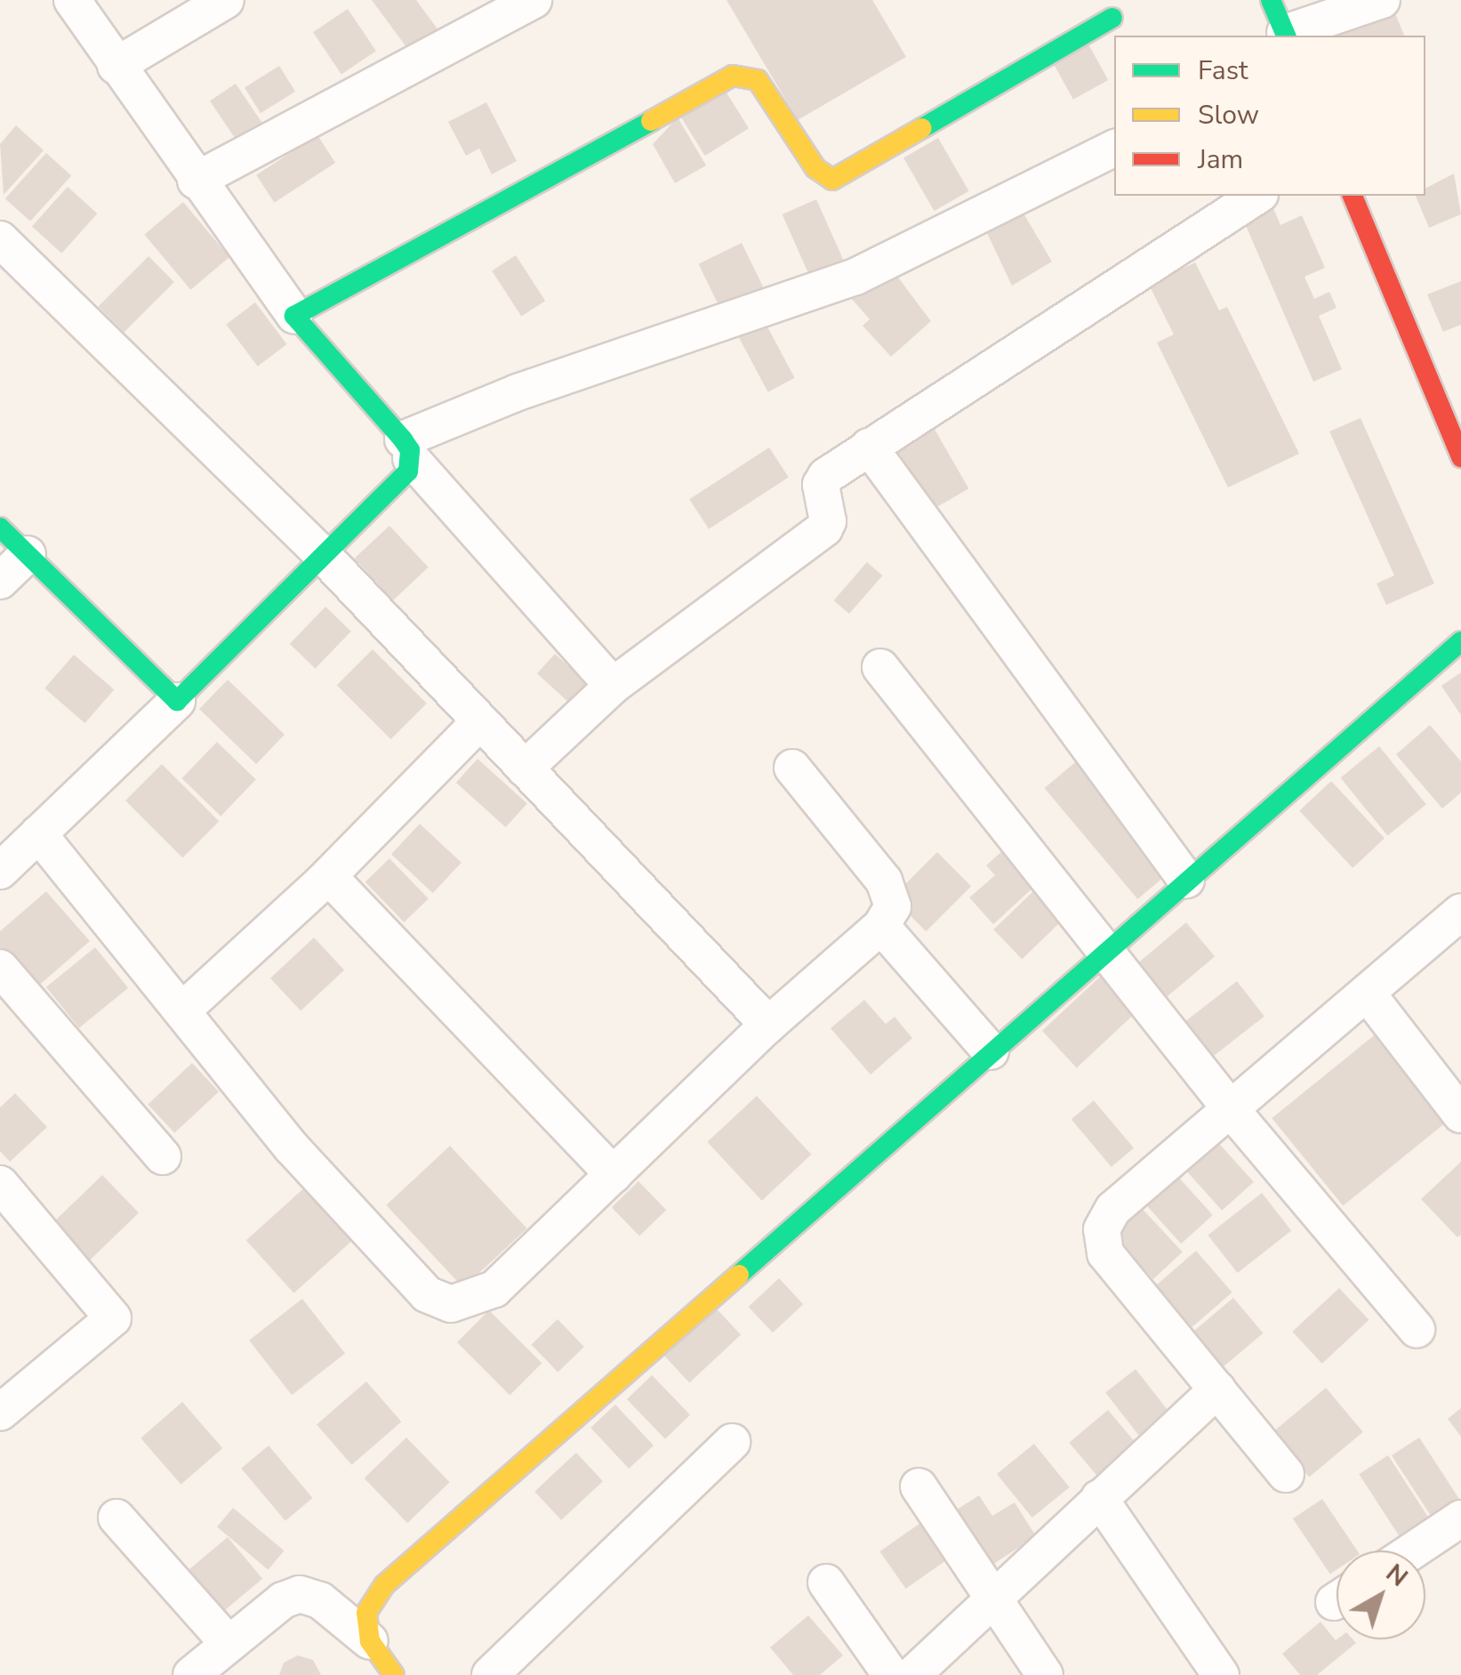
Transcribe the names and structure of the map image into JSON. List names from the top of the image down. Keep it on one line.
{"legend":["Fast","Slow","Jam"],"north":"top right"}
